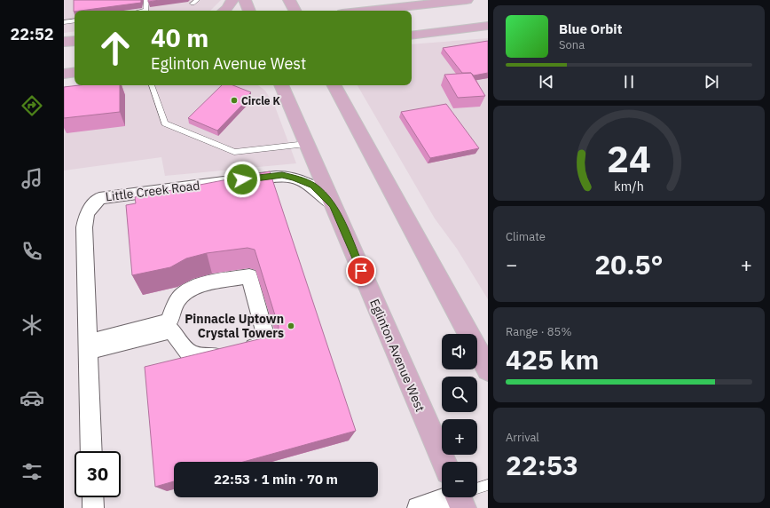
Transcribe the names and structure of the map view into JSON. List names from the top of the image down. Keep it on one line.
{"streets":{"main road":["Eglinton Avenue West"],"street":["Little Creek Road"]},"crossings":[["Little Creek Road","Eglinton Avenue West"]],"places":["Circle K","Pinnacle Uptown Crystal Towers"],"page":{"tabs":"22:52","turn":["40 m","Eglinton Avenue West"],"song":["Blue Orbit","Sona"],"tile":["Climate",["Range · 85%","425 km"],["Arrival","22:53"]],"heat":["−","20.5°","+"],"map_buttons":["+","−"],"limit":"30","trip":"22:53 · 1 min · 70 m","gauge":["24","km/h"]}}
